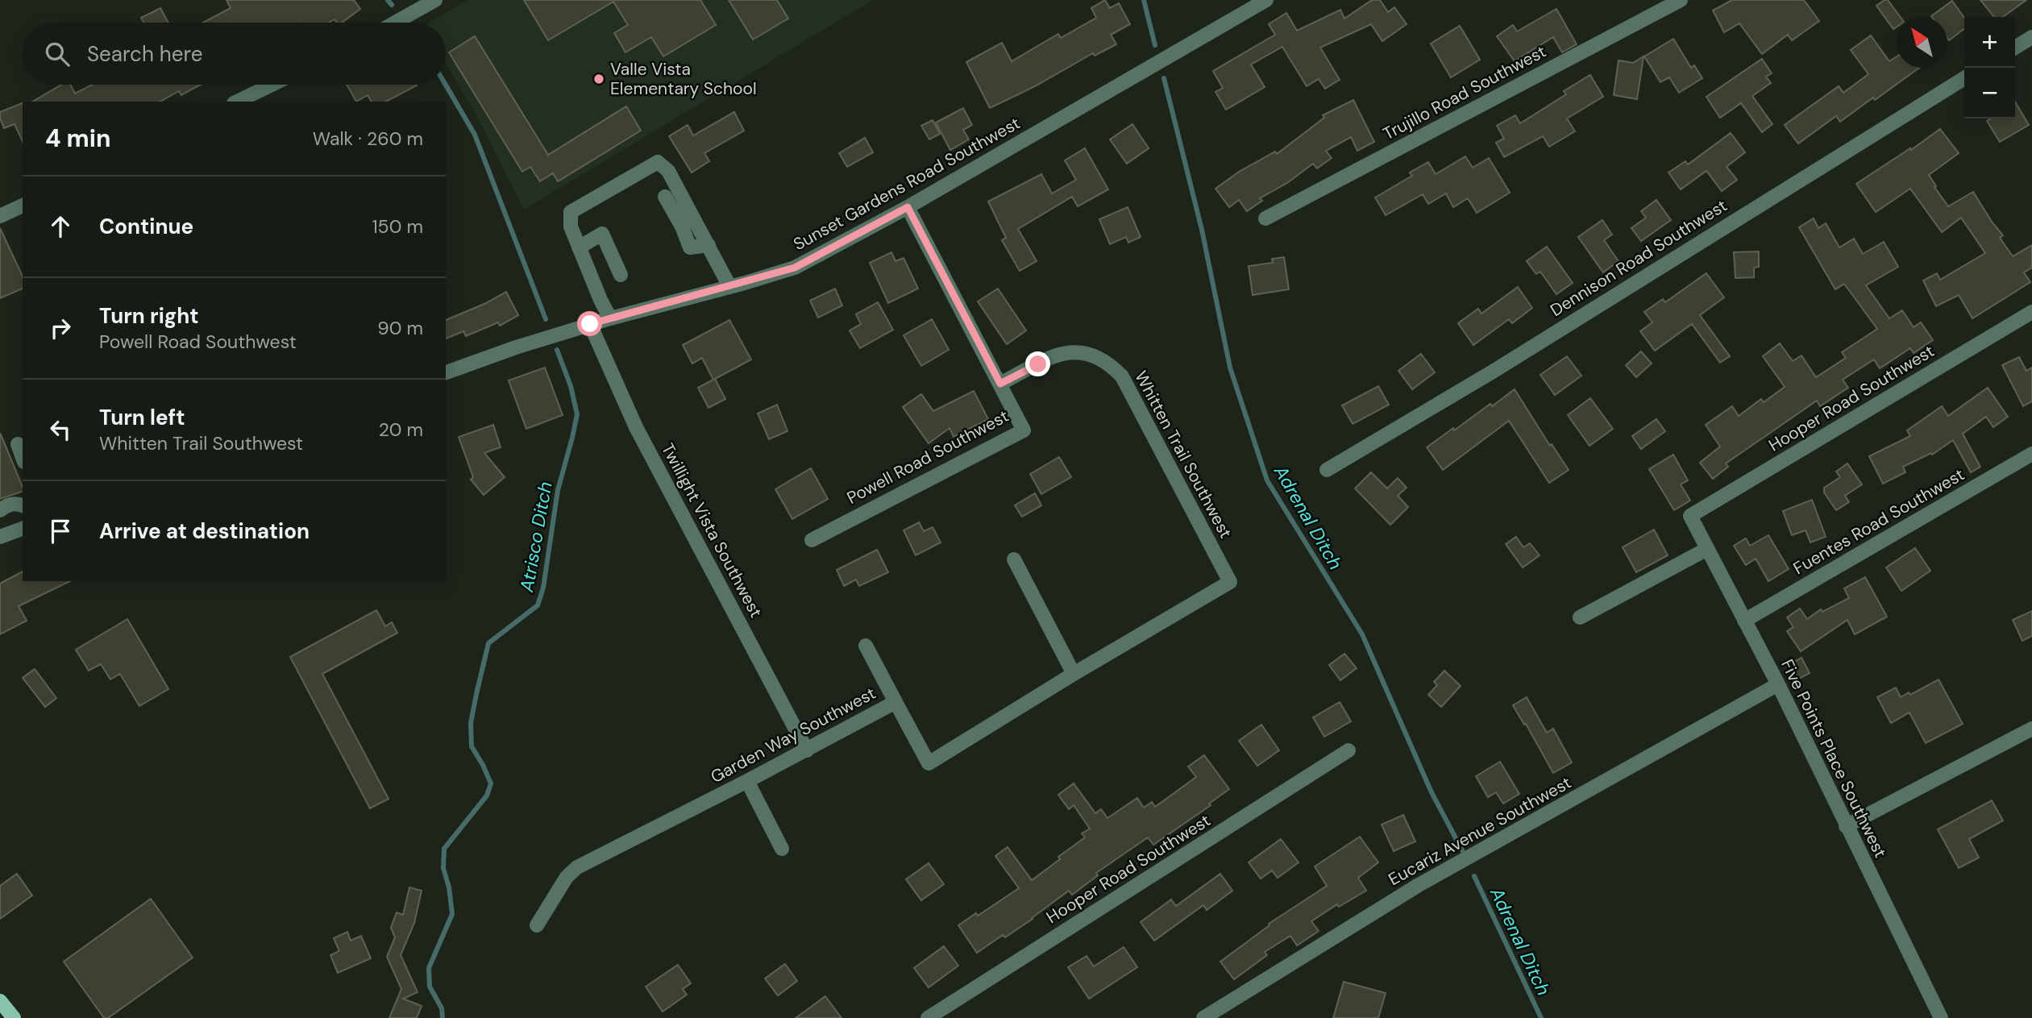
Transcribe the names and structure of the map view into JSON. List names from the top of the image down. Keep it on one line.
{"streets":{"street":["Trujillo Road Southwest","Sunset Gardens Road Southwest","Dennison Road Southwest","Hooper Road Southwest","Whitten Trail Southwest","Powell Road Southwest","Fuentes Road Southwest","Twillight Vista Southwest","Garden Way Southwest","Five Points Place Southwest","Eucariz Avenue Southwest"]},"crossings":[["Sunset Gardens Road Southwest","Powell Road Southwest"],["Sunset Gardens Road Southwest","Twillight Vista Southwest"],["Hooper Road Southwest","Five Points Place Southwest"],["Whitten Trail Southwest","Powell Road Southwest"],["Whitten Trail Southwest","Garden Way Southwest"],["Fuentes Road Southwest","Five Points Place Southwest"],["Twillight Vista Southwest","Garden Way Southwest"],["Five Points Place Southwest","Eucariz Avenue Southwest"]],"water":["Adrenal Ditch","Atrisco Ditch"],"places":["Valle Vista Elementary School"],"north":"top left","page":{"map_buttons":["+","−"],"search":"Search here","heading":["4 min","Walk · 260 m"],"list":[["Continue","150 m"],["Turn right","Powell Road Southwest","90 m"],["Turn left","Whitten Trail Southwest","20 m"],"Arrive at destination"]}}
